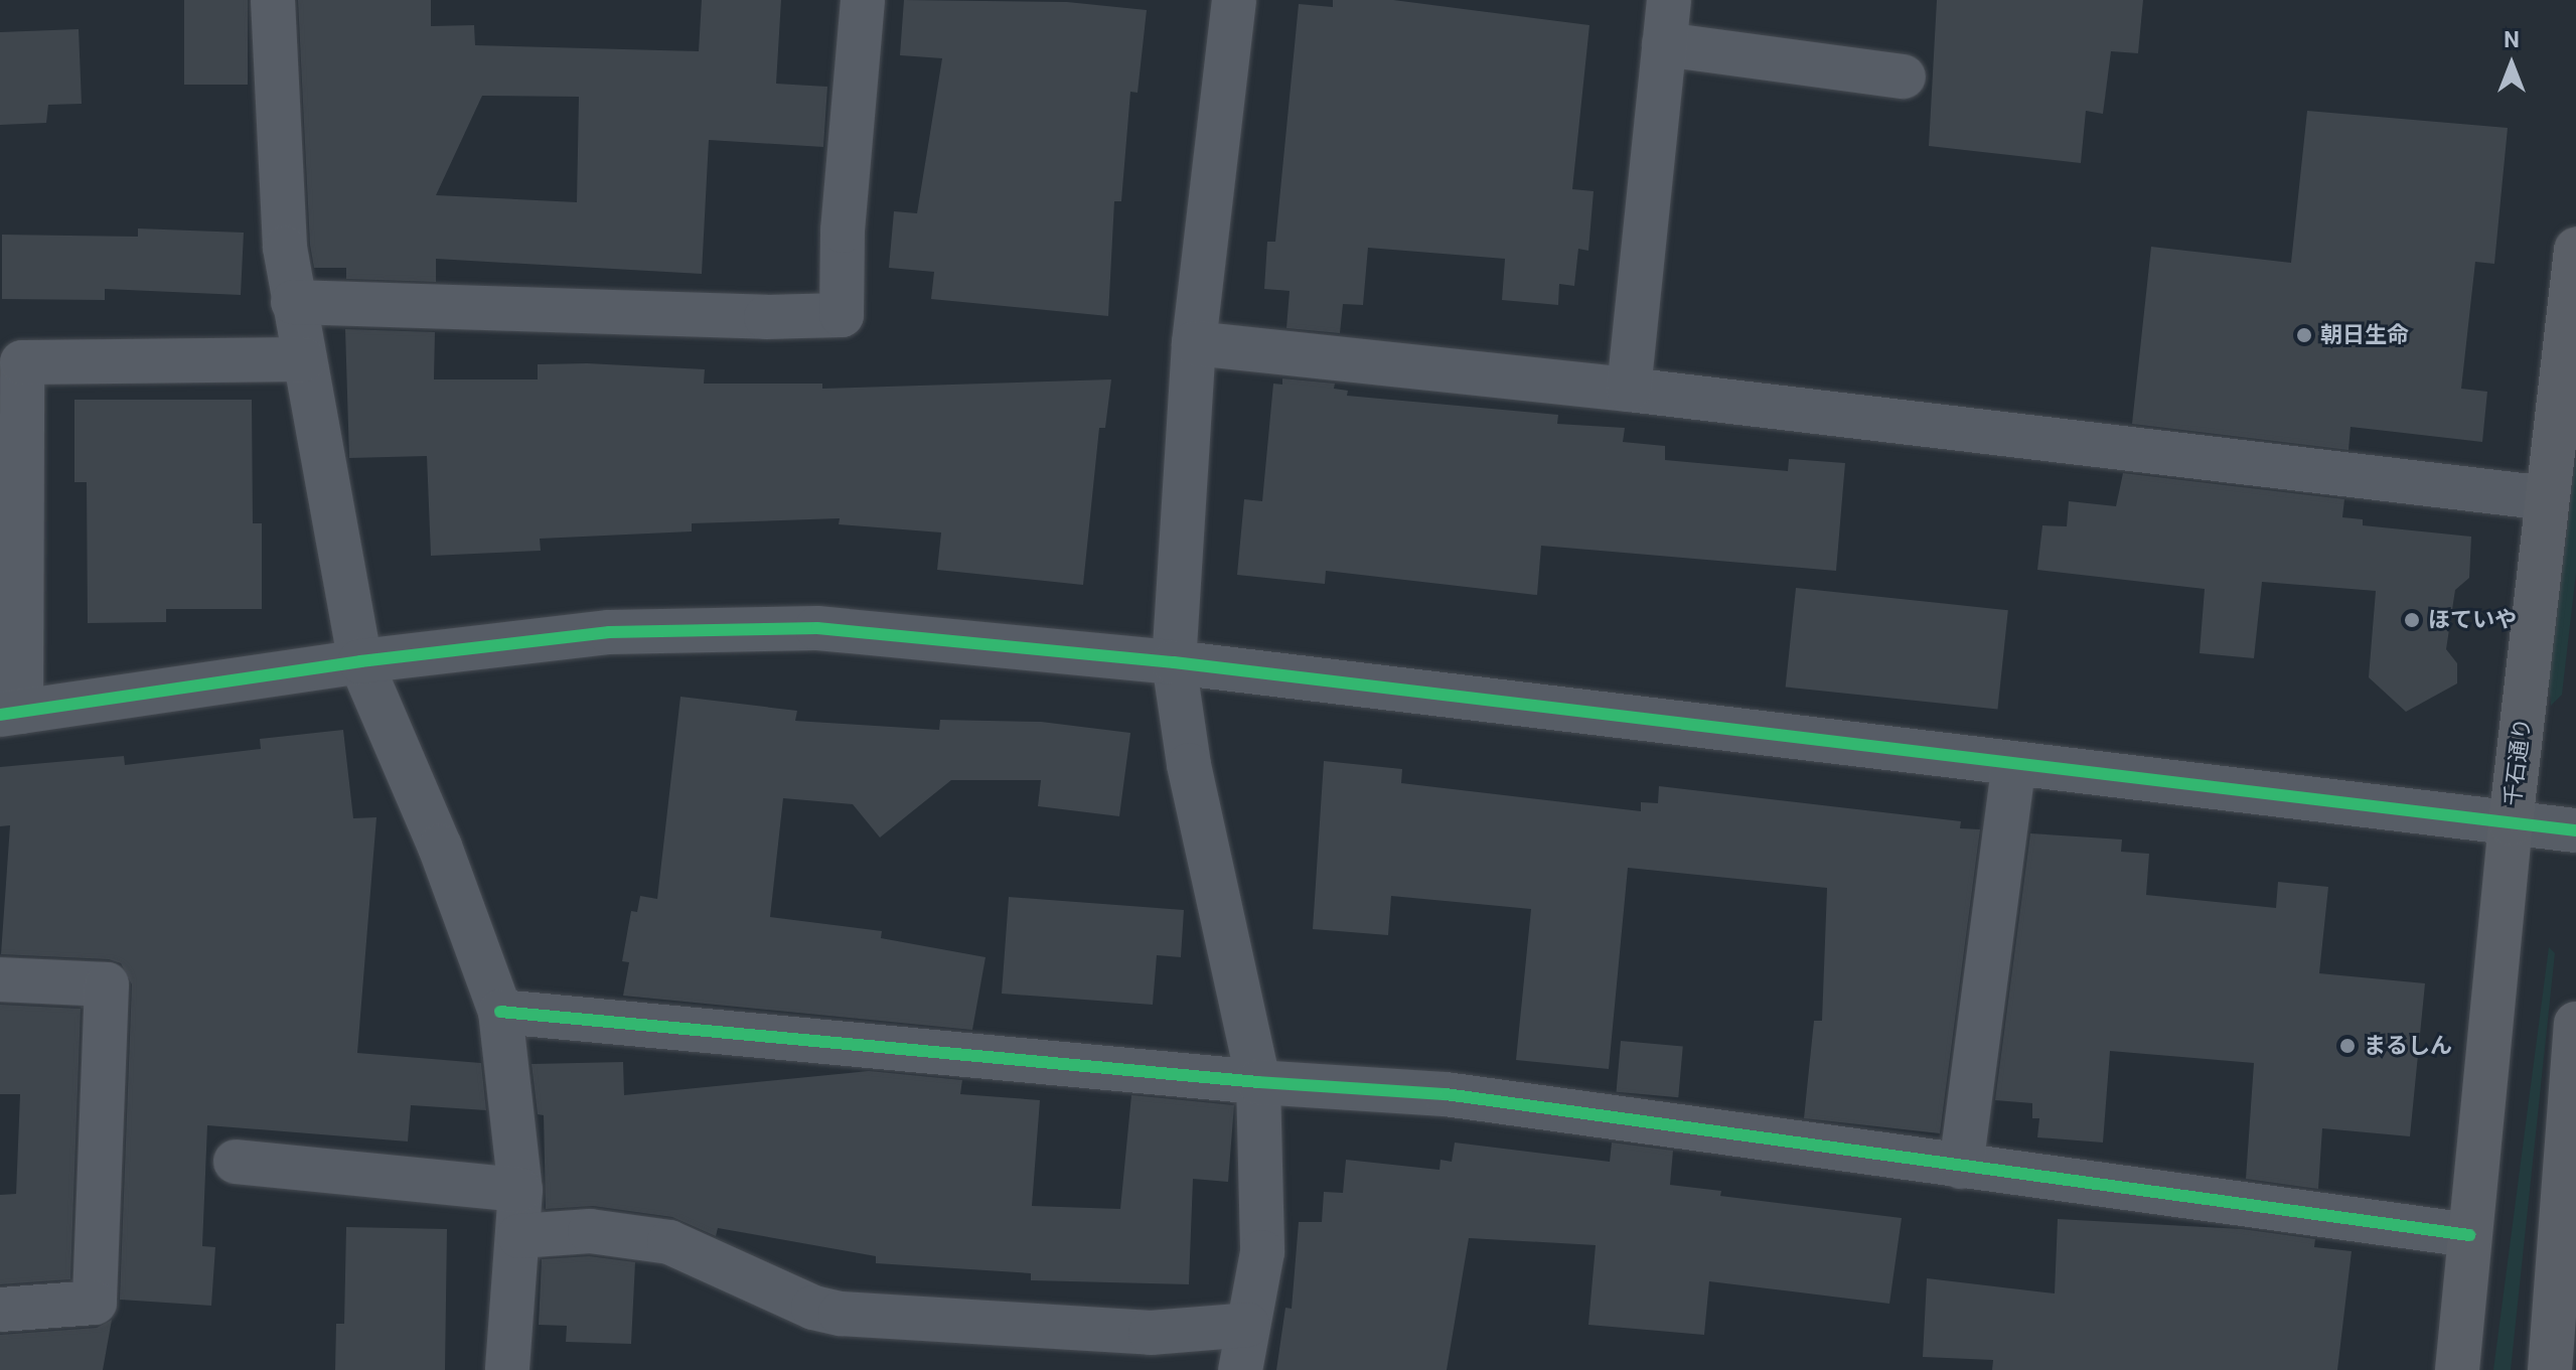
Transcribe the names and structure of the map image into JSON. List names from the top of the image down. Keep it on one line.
{"streets":{"main road":["千石通り"]},"places":["朝日生命","ほていや","まるしん"],"north":"top"}
